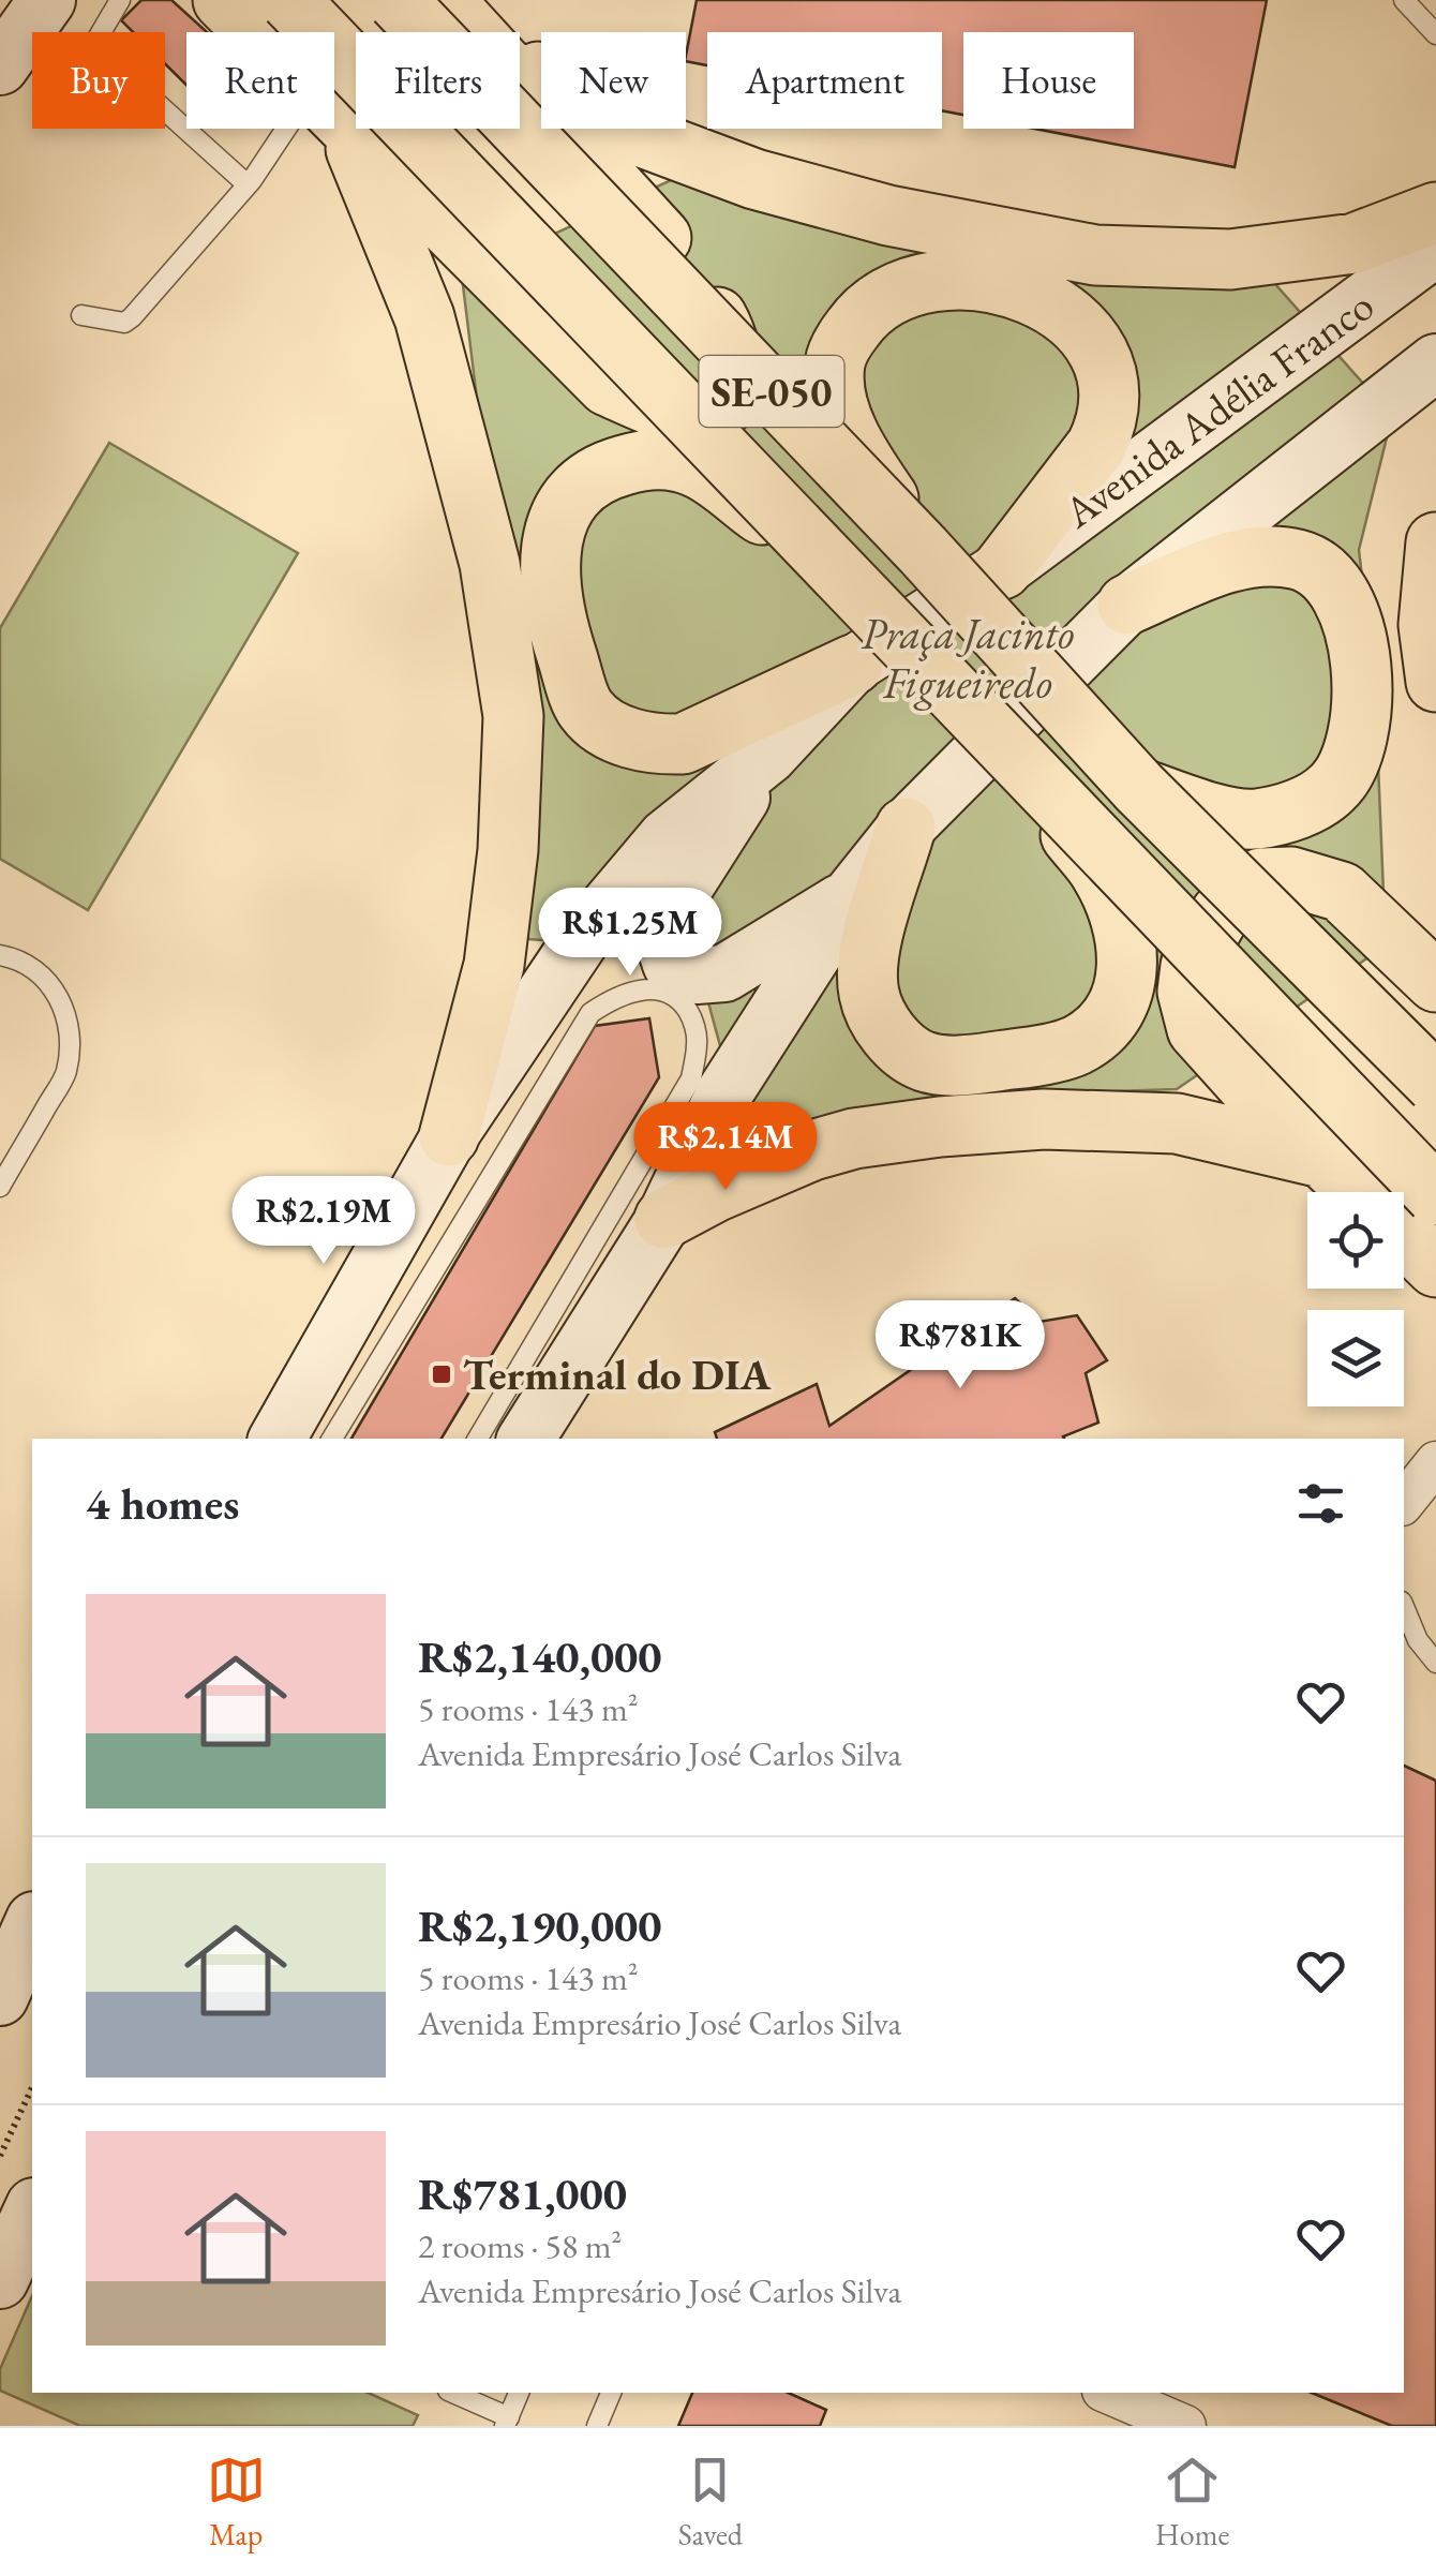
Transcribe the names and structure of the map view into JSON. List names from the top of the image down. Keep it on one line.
{"streets":{"main road":["SE-050","Avenida Adélia Franco"]},"parks":["Praça Jacinto Figueiredo"],"places":{"transit":["Terminal do DIA"]},"page":{"chip":["Buy","Rent","Filters","New","Apartment","House"],"price":["R$1.25M","R$2.14M","R$2.19M","R$781K"],"heading":"4 homes","list":[{"name":"R$2,140,000","note":"5 rooms · 143 m² · Avenida Empresário José Carlos Silva"},{"name":"R$2,190,000","note":"5 rooms · 143 m² · Avenida Empresário José Carlos Silva"},{"name":"R$781,000","note":"2 rooms · 58 m² · Avenida Empresário José Carlos Silva"}],"tabs":["Map","Saved","Home"]}}
